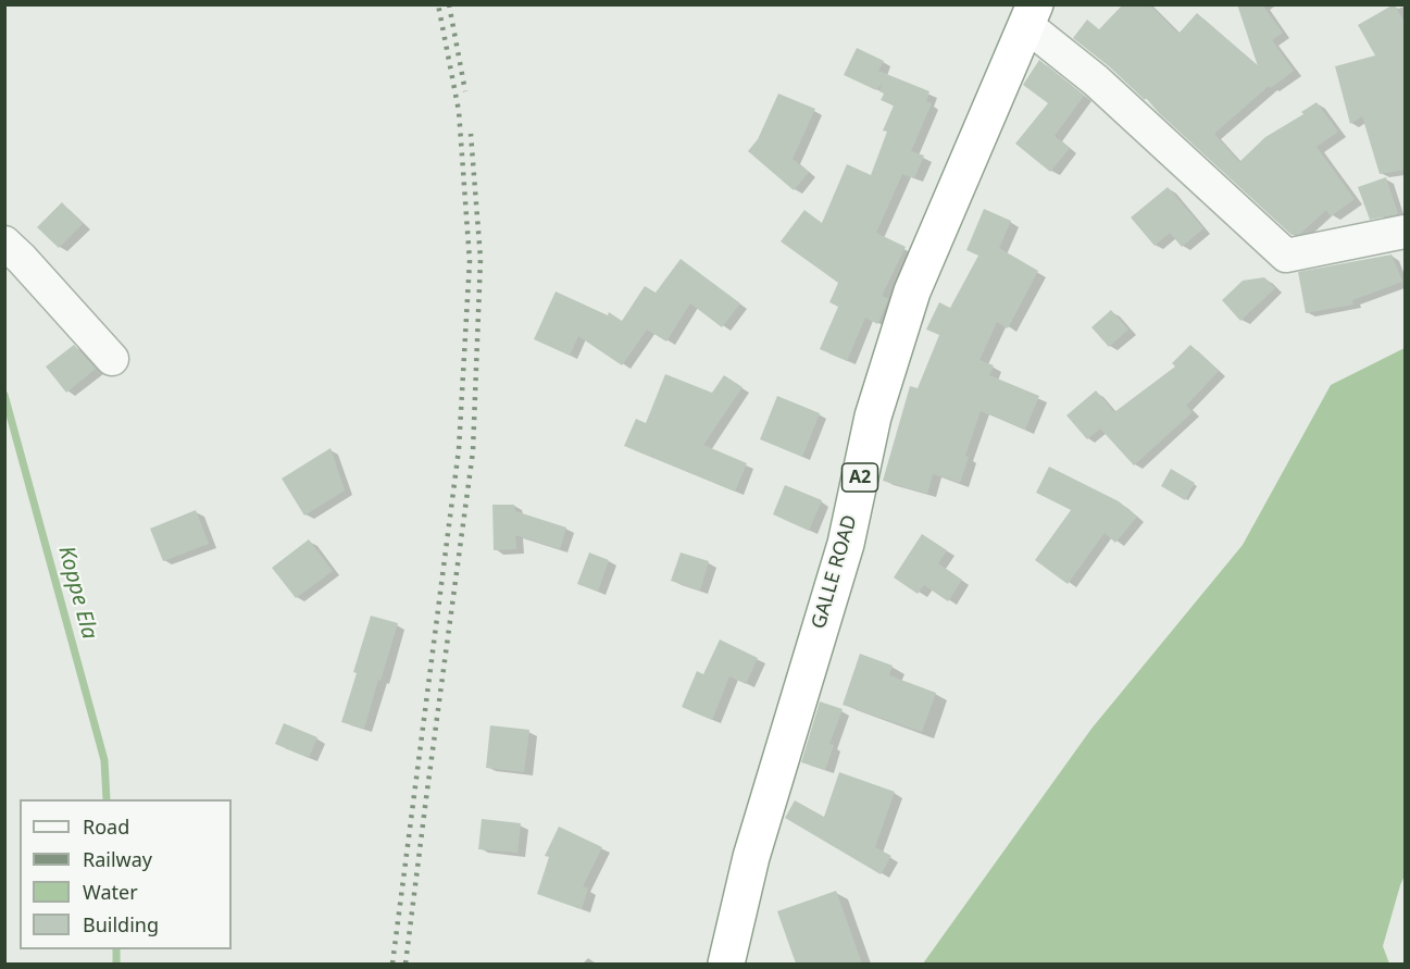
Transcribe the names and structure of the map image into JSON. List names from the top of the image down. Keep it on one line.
{"streets":{"highway":["A2","GALLE ROAD"]},"water":["Koppe Ela"],"legend":["Road","Railway","Water","Building"]}
